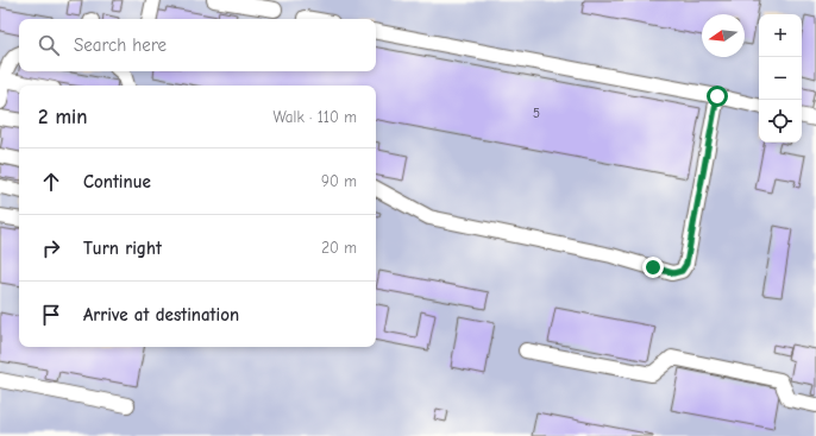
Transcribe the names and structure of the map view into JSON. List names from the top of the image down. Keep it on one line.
{"house_numbers":["5"],"north":"left","page":{"map_buttons":["+","−"],"search":"Search here","heading":["2 min","Walk · 110 m"],"list":[["Continue","90 m"],["Turn right","20 m"],"Arrive at destination"]}}
